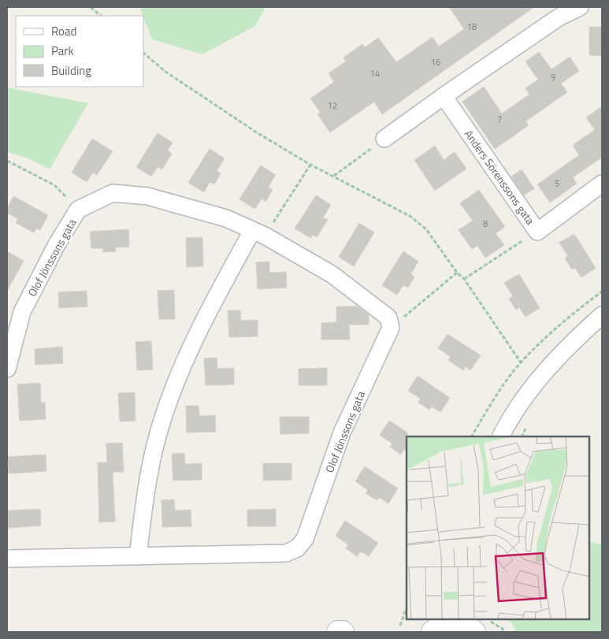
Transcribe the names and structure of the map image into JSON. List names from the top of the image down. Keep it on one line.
{"streets":{"street":["Anders Sörenssons gata","Olof Jönssons gata"]},"house_numbers":["18","16","14","9","12","7","5","8"],"legend":["Road","Park","Building"]}
